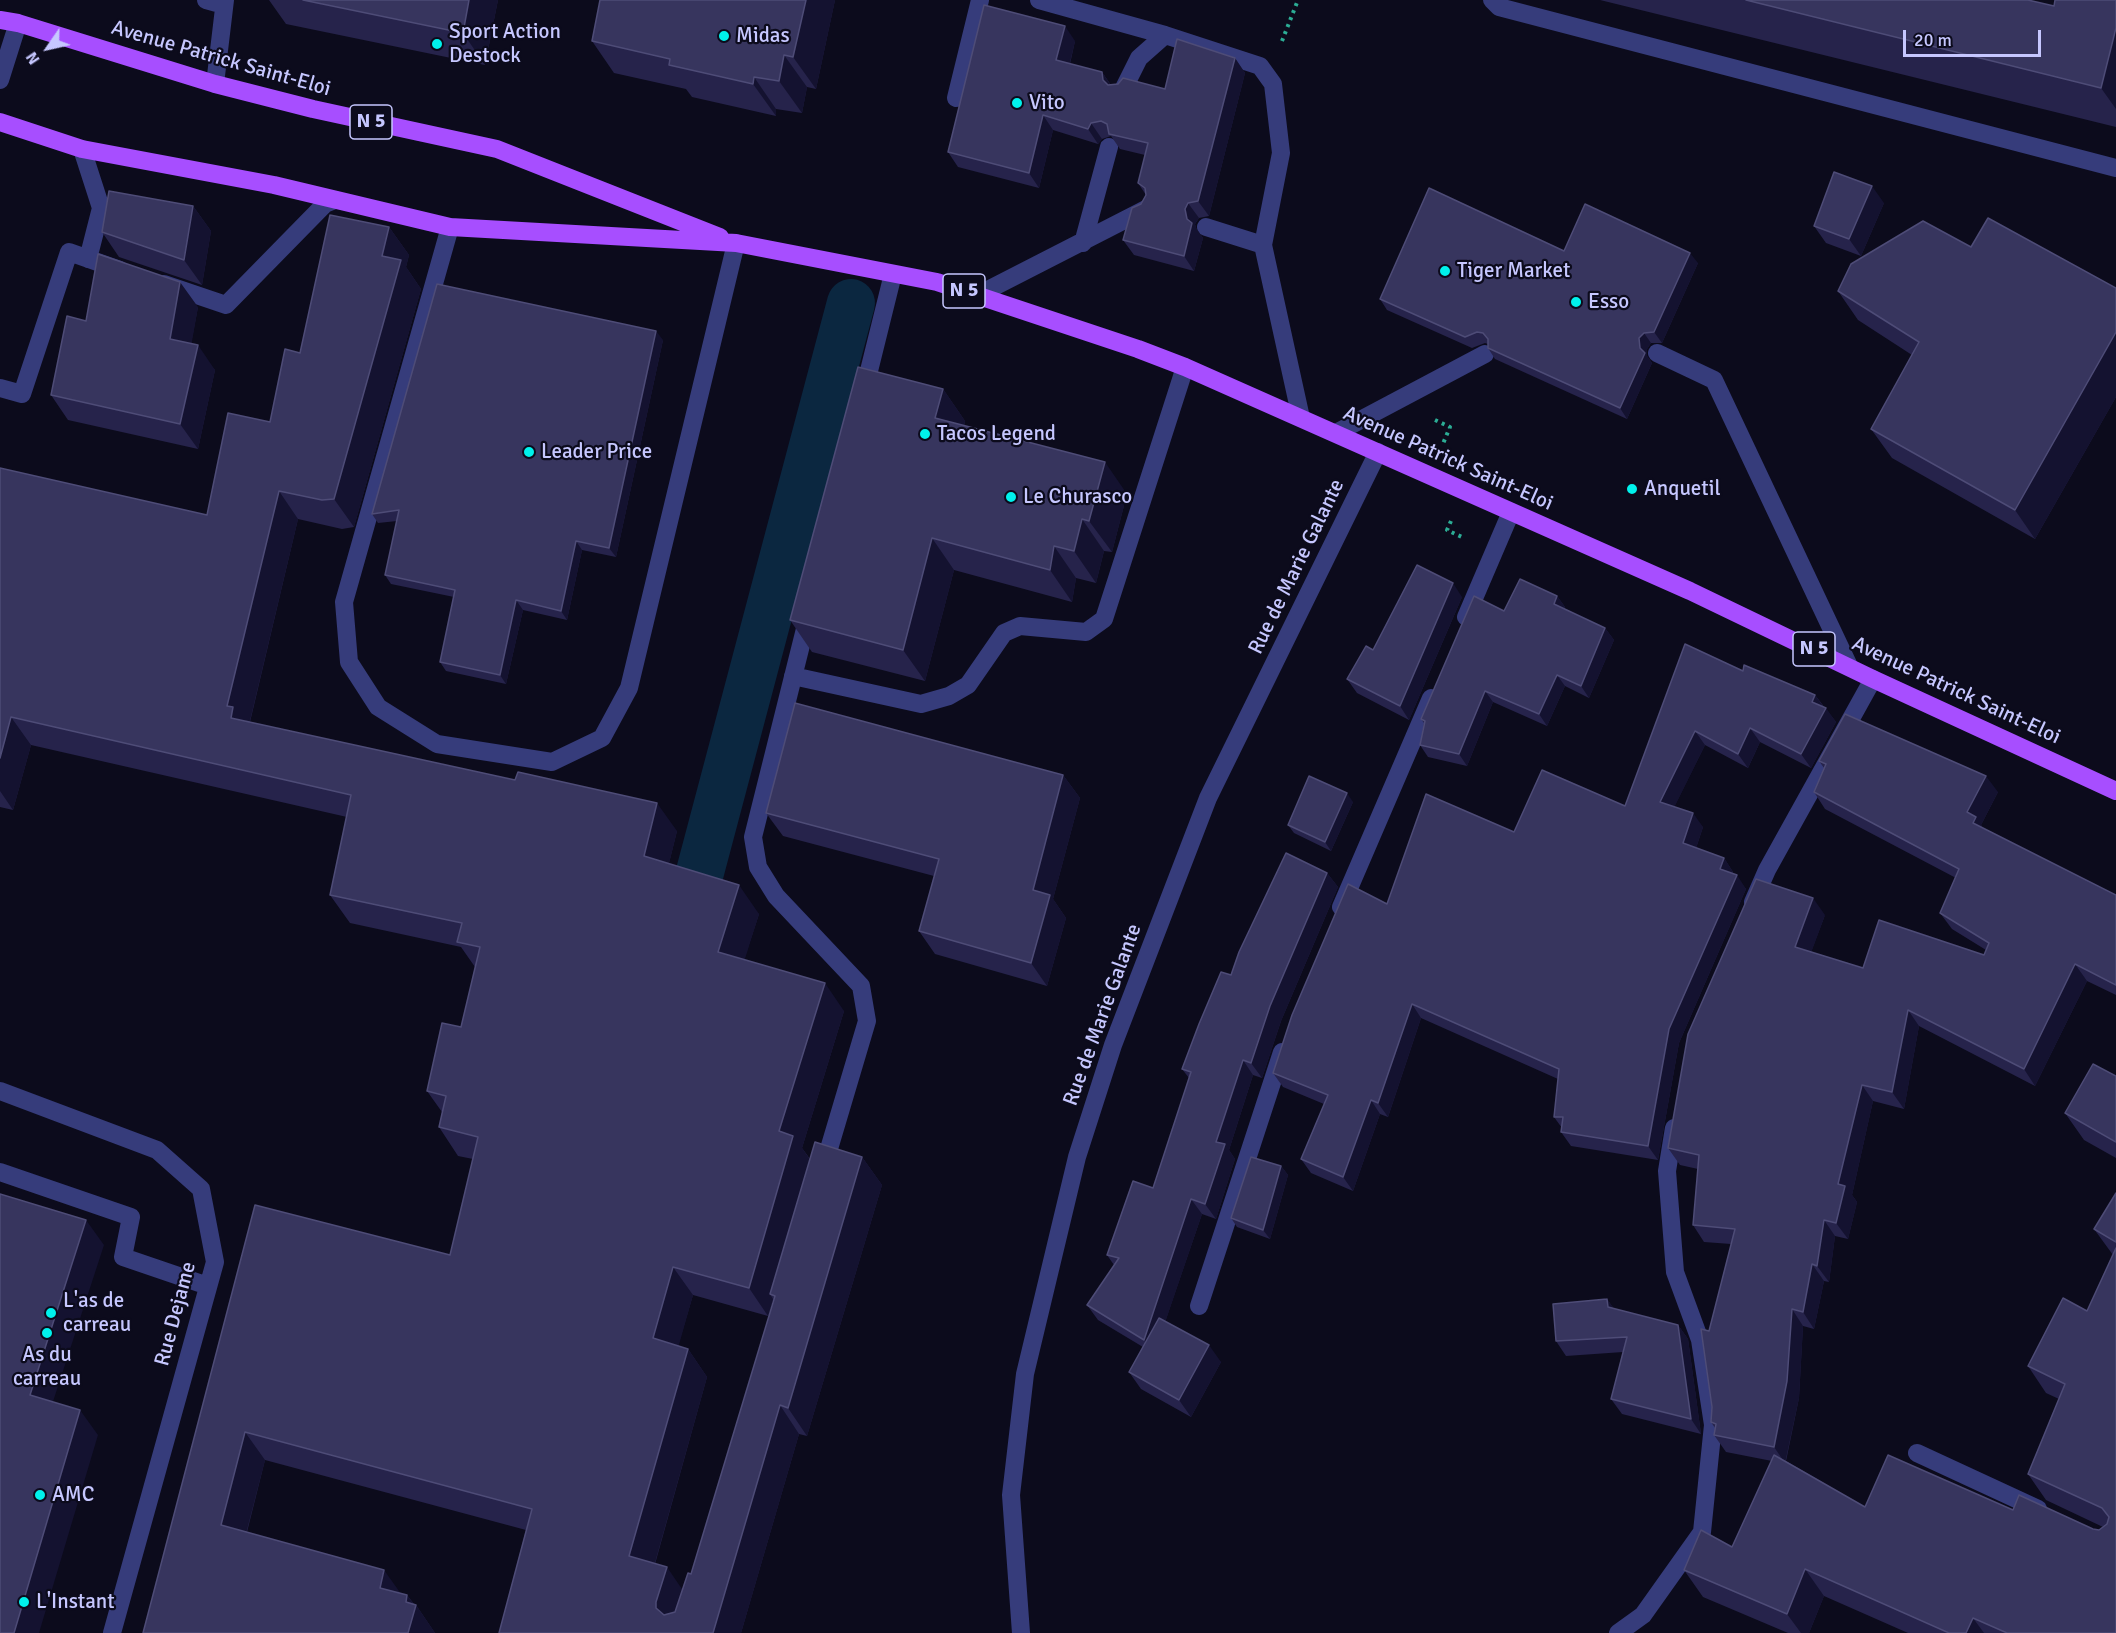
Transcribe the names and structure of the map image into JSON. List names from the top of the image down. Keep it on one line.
{"streets":{"main road":["Avenue Patrick Saint-Eloi","N 5"],"street":["Rue de Marie Galante","Rue Dejame"]},"crossings":[["Avenue Patrick Saint-Eloi","Rue de Marie Galante"]],"places":["Midas","Sport Action Destock","Vito","Tiger Market","Esso","Tacos Legend","Leader Price","Anquetil","Le Churasco","L'as de carreau","As du carreau","AMC","L'Instant"],"scale_bar":"20 m","north":"bottom left"}
